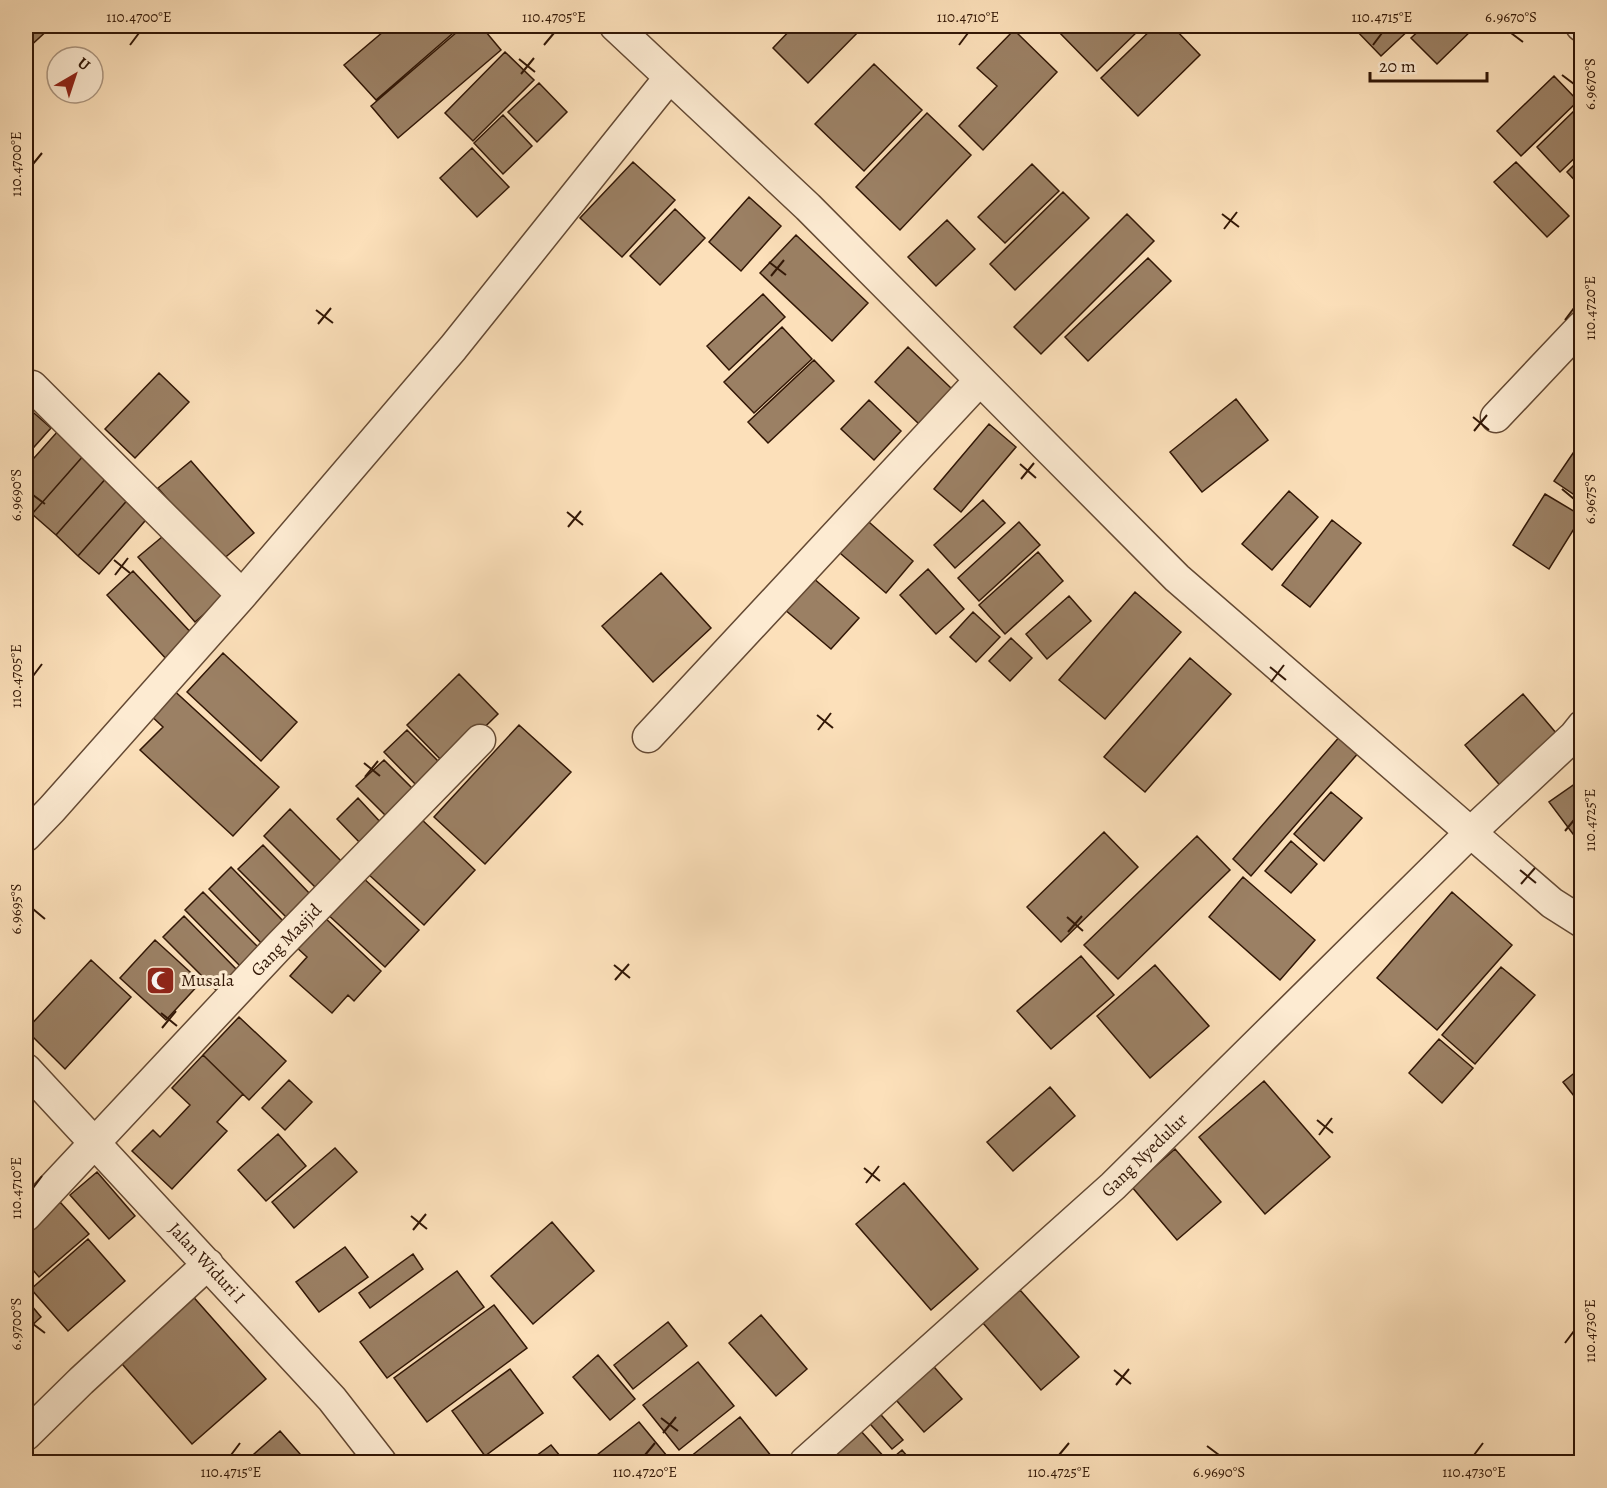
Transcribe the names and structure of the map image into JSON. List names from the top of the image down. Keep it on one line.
{"streets":{"street":["Gang Masjid","Gang Nyedulur","Jalan Widuri I"]},"crossings":[["Gang Masjid","Jalan Widuri I"]],"places":{"mosque":["Musala"]},"scale_bar":"20 m","north":"top right","coordinates":["110.4700°E","110.4705°E","110.4710°E","110.4715°E","6.9670°S","110.4720°E","6.9690°S","6.9675°S","110.4725°E","6.9695°S","6.9700°S","110.4730°E"]}
